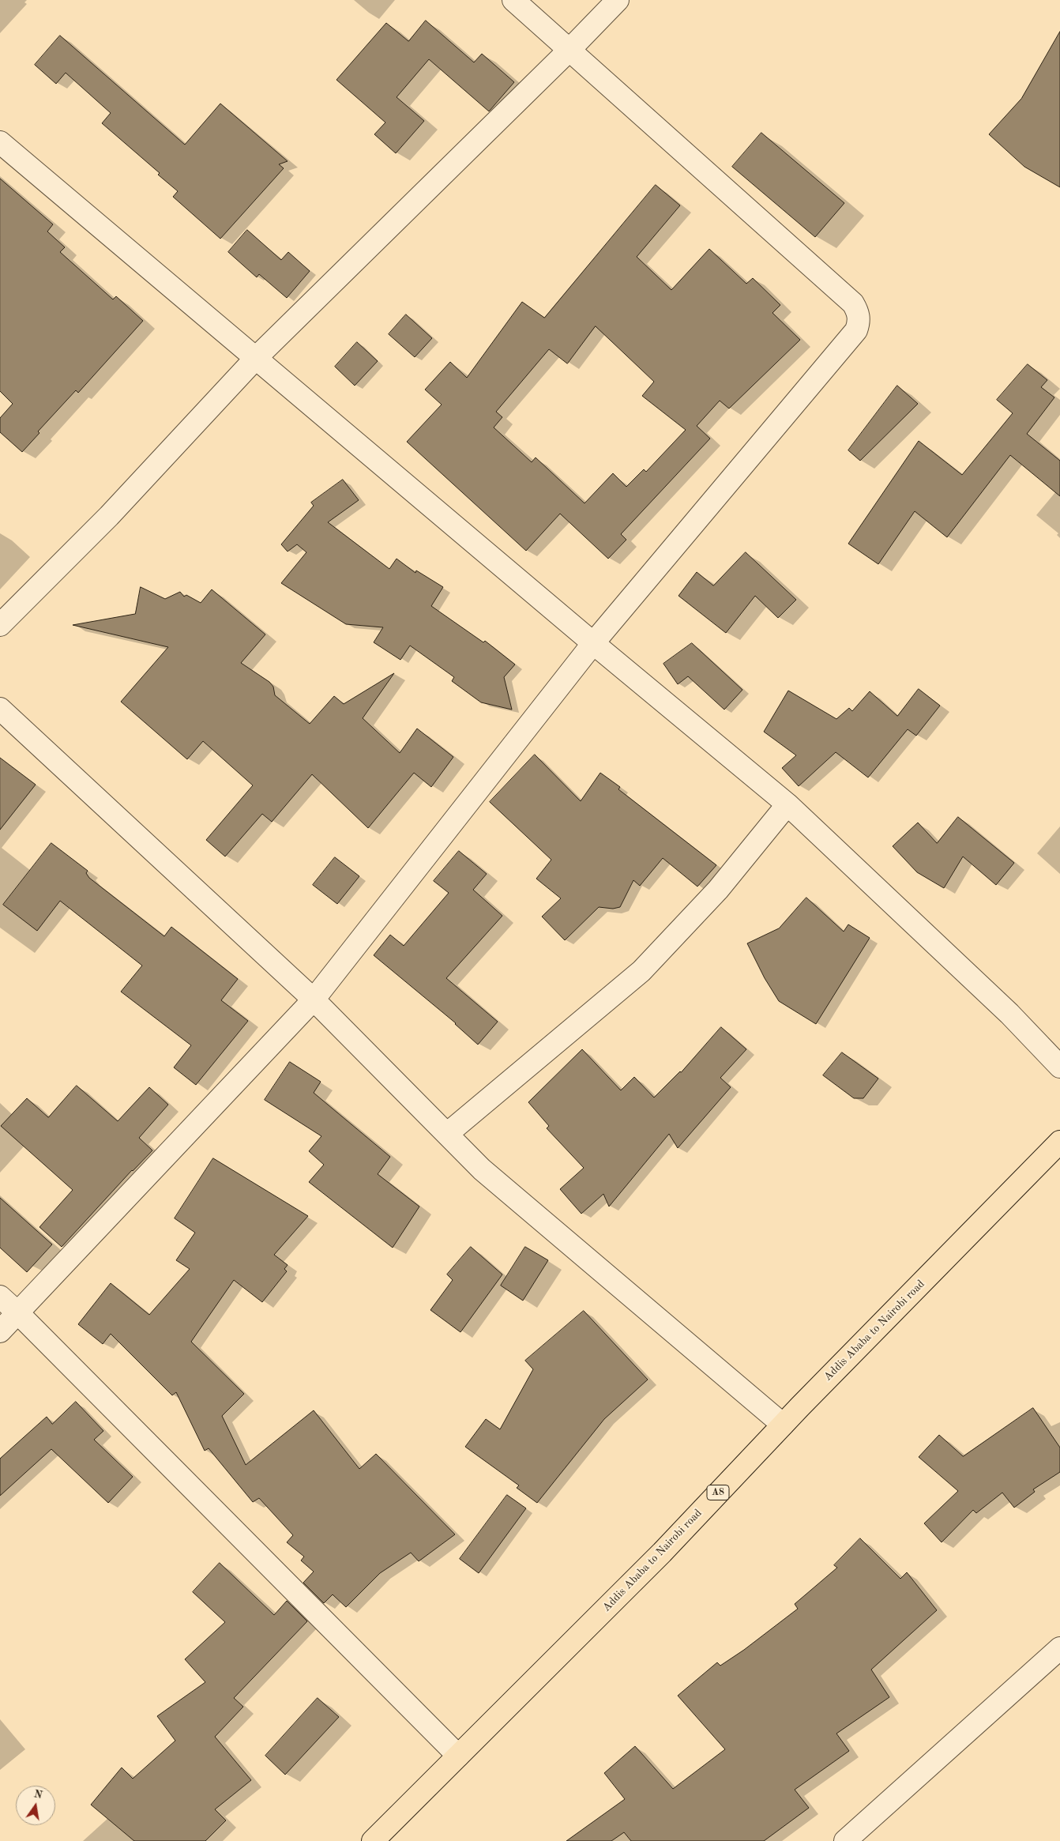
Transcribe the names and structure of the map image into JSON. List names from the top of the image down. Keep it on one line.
{"streets":{"highway":["Addis Ababa to Nairobi road","A8"]},"north":"top"}
